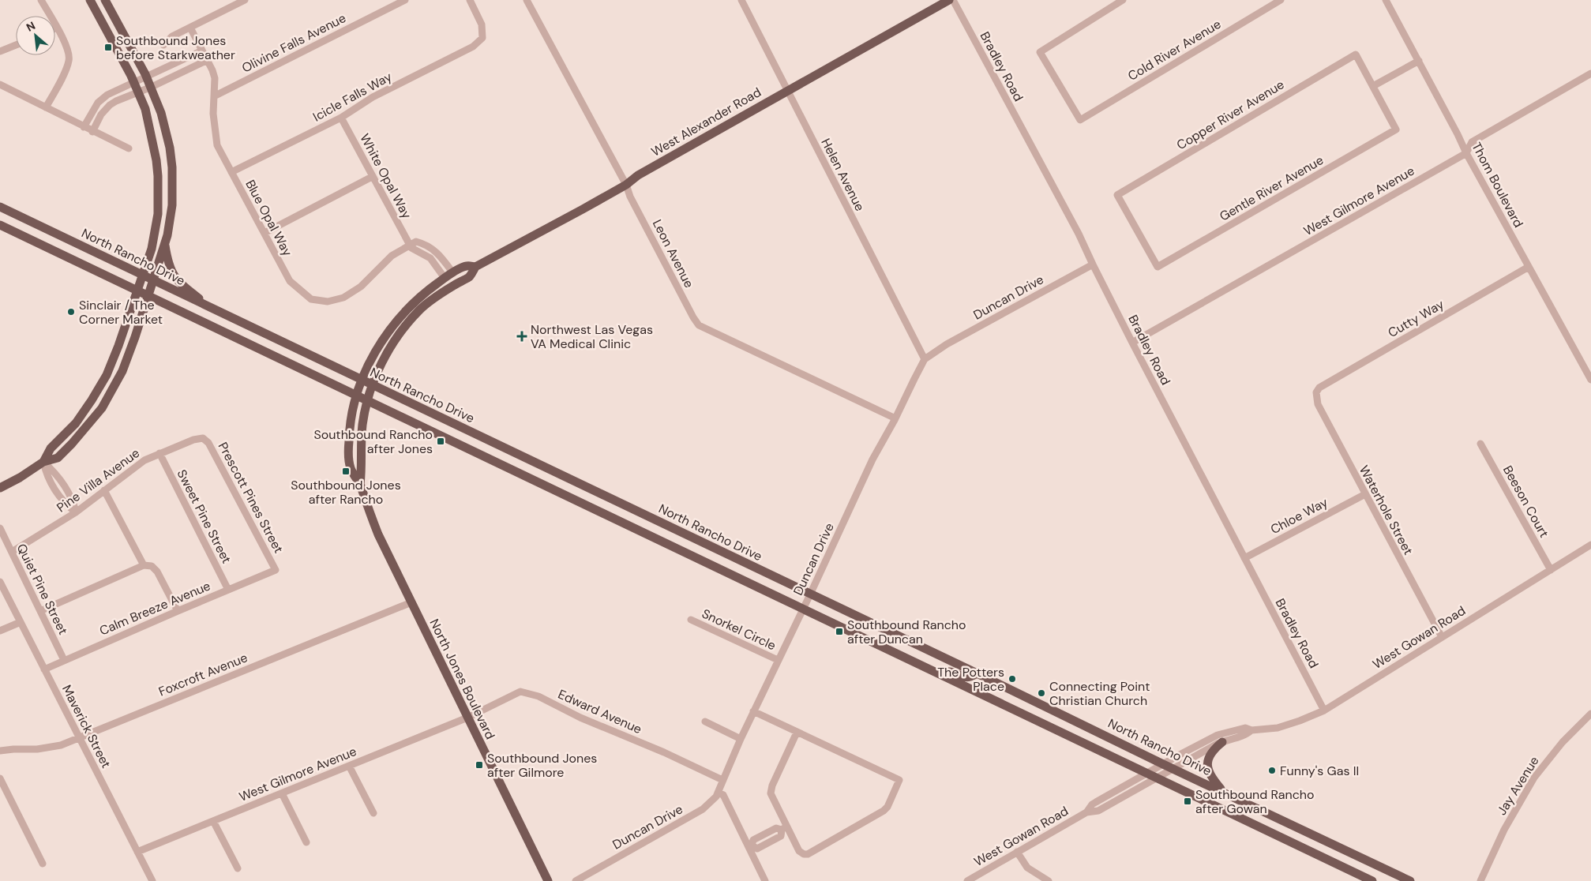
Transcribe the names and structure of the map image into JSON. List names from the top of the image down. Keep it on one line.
{"streets":{"main road":["West Alexander Road","North Rancho Drive","North Jones Boulevard"],"street":["Olivine Falls Avenue","Cold River Avenue","Bradley Road","Icicle Falls Way","Copper River Avenue","Helen Avenue","White Opal Way","Thom Boulevard","Gentle River Avenue","West Gilmore Avenue","Blue Opal Way","Leon Avenue","Duncan Drive","Cutty Way","Pine Villa Avenue","Prescott Pines Street","Beeson Court","Waterhole Street","Chloe Way","Sweet Pine Street","Quiet Pine Street","Calm Breeze Avenue","Snorkel Circle","West Gowan Road","Foxcroft Avenue","Edward Avenue","Maverick Street","Jay Avenue"]},"crossings":[["Olivine Falls Avenue","Blue Opal Way"],["Bradley Road","West Gilmore Avenue"],["Bradley Road","Duncan Drive"],["Bradley Road","Chloe Way"],["Bradley Road","West Gowan Road"],["Icicle Falls Way","White Opal Way"],["Icicle Falls Way","Blue Opal Way"],["Copper River Avenue","Gentle River Avenue"],["West Alexander Road","Helen Avenue"],["West Alexander Road","Blue Opal Way"],["West Alexander Road","Leon Avenue"],["West Alexander Road","North Rancho Drive"],["West Alexander Road","North Jones Boulevard"],["Helen Avenue","Duncan Drive"],["White Opal Way","Blue Opal Way"],["Thom Boulevard","West Gilmore Avenue"],["Thom Boulevard","Cutty Way"],["West Gilmore Avenue","North Jones Boulevard"],["West Gilmore Avenue","Edward Avenue"],["West Gilmore Avenue","Maverick Street"],["Leon Avenue","Duncan Drive"],["North Rancho Drive","Duncan Drive"],["North Rancho Drive","West Gowan Road"],["North Rancho Drive","North Jones Boulevard"],["Duncan Drive","Snorkel Circle"],["Duncan Drive","Edward Avenue"],["Cutty Way","Waterhole Street"],["Pine Villa Avenue","Prescott Pines Street"],["Pine Villa Avenue","Sweet Pine Street"],["Pine Villa Avenue","Quiet Pine Street"],["Prescott Pines Street","Calm Breeze Avenue"],["Beeson Court","West Gowan Road"],["Waterhole Street","Chloe Way"],["Waterhole Street","West Gowan Road"],["Sweet Pine Street","Calm Breeze Avenue"],["Quiet Pine Street","Calm Breeze Avenue"],["Calm Breeze Avenue","Maverick Street"],["Foxcroft Avenue","North Jones Boulevard"],["Foxcroft Avenue","Maverick Street"],["North Jones Boulevard","Edward Avenue"]],"places":{"transit":["Southbound Jones before Starkweather","Southbound Rancho after Jones","Southbound Jones after Rancho","Southbound Rancho after Duncan","Southbound Jones after Gilmore","Southbound Rancho after Gowan"],"other":["Sinclair / The Corner Market","The Potters Place","Connecting Point Christian Church","Funny's Gas II"],"health":["Northwest Las Vegas VA Medical Clinic"]},"north":"top left"}
